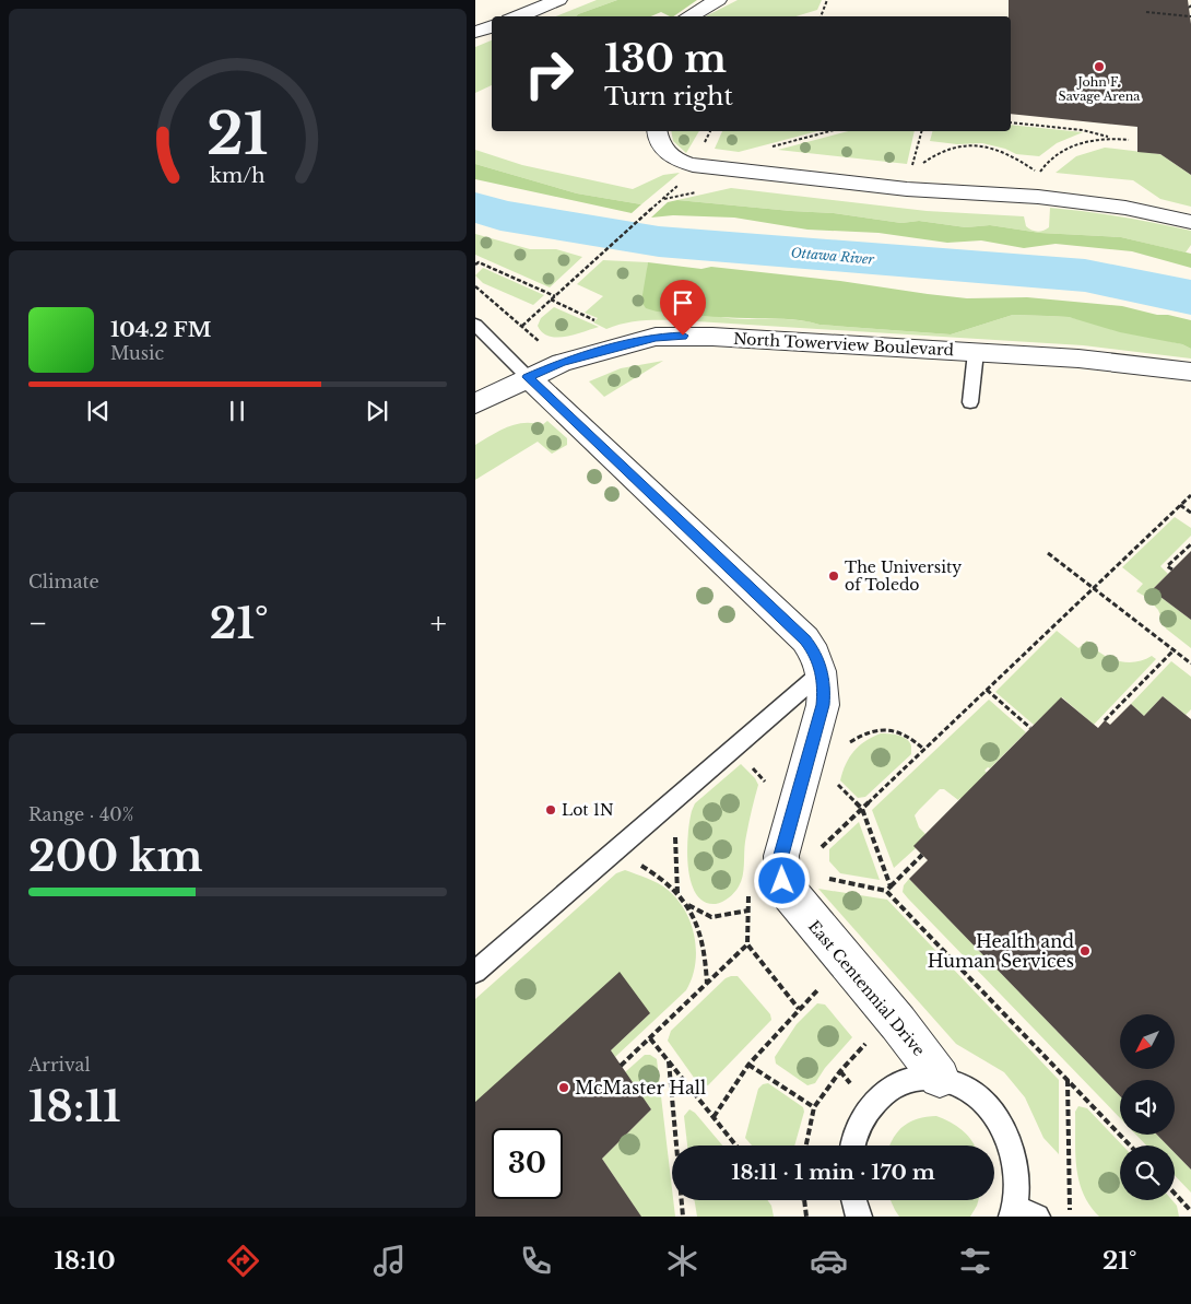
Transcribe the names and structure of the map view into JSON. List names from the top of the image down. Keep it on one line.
{"streets":{"street":["North Towerview Boulevard","East Centennial Drive"]},"crossings":[["North Towerview Boulevard","East Centennial Drive"]],"water":["Ottawa River"],"places":["John F. Savage Arena","The University of Toledo","Lot 1N","Health and Human Services","McMaster Hall"],"north":"bottom left","page":{"turn":["130 m","Turn right"],"song":["104.2 FM","Music"],"tile":["Climate",["Range · 40%","200 km"],["Arrival","18:11"]],"heat":["−","21°","+"],"limit":"30","trip":"18:11 · 1 min · 170 m","tabs":["18:10","21°"],"gauge":["21","km/h"]}}
